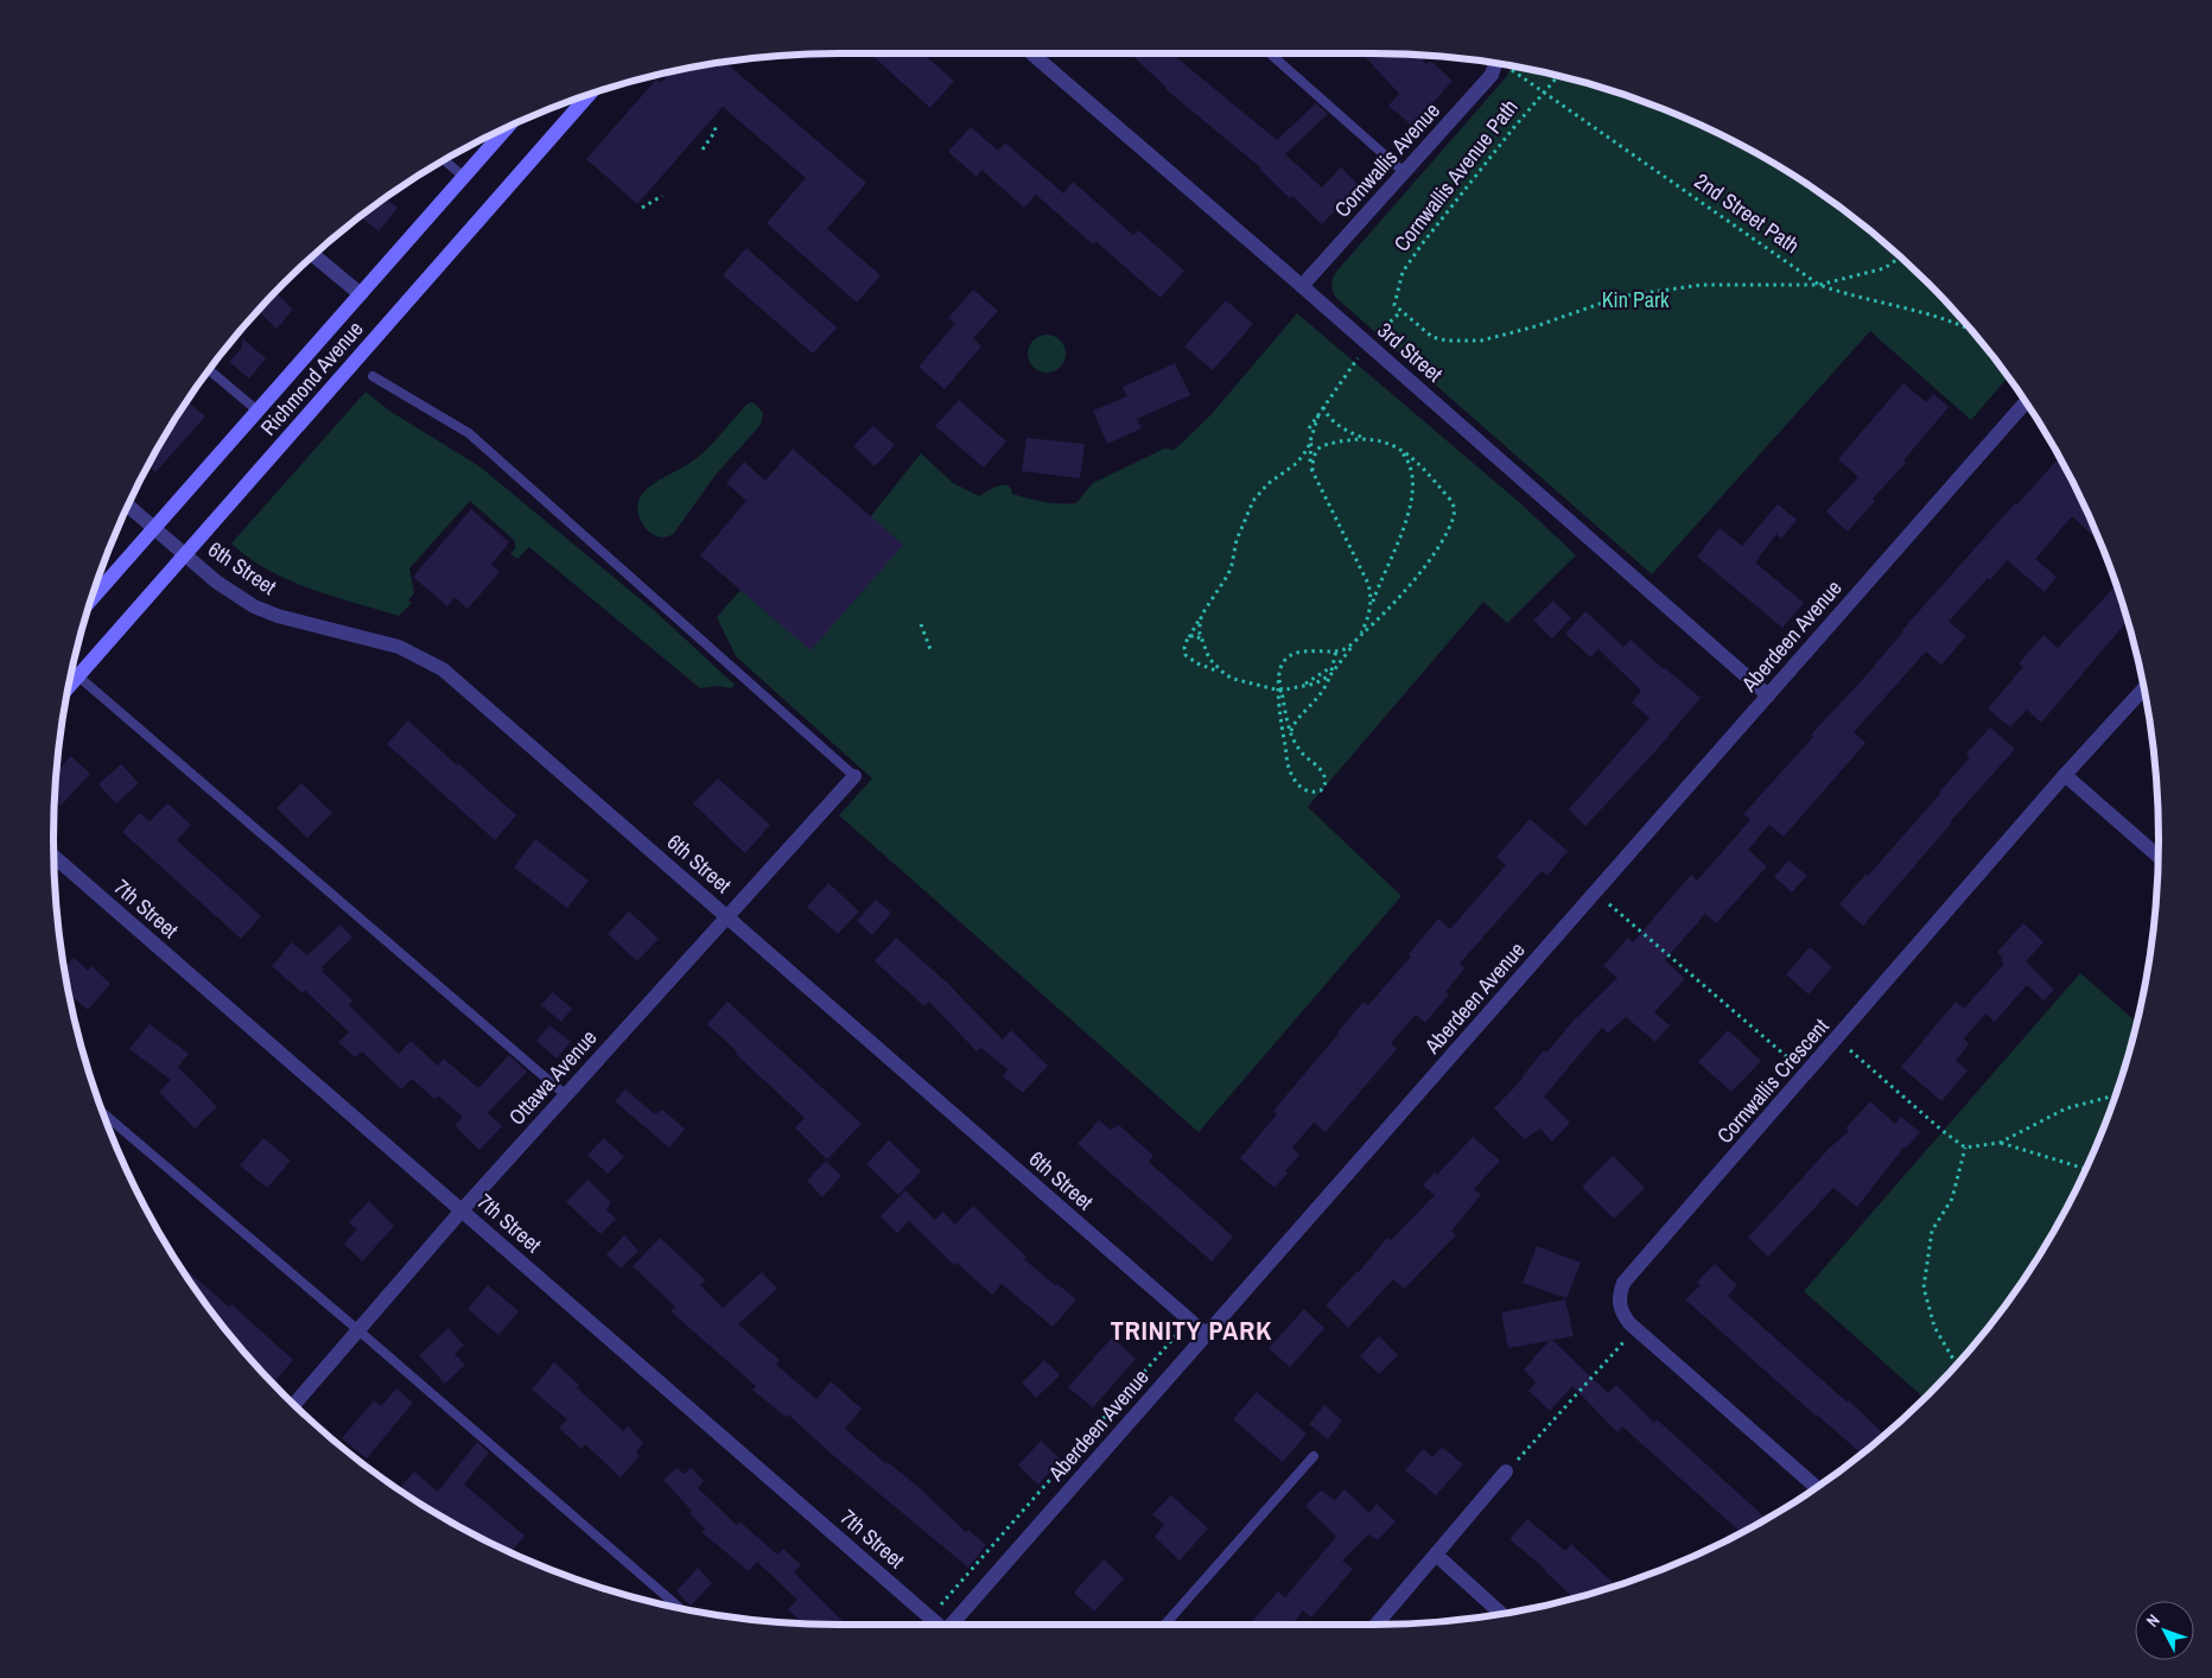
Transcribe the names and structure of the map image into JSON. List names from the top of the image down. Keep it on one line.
{"streets":{"main road":["Richmond Avenue"],"street":["Cornwallis Avenue","3rd Street","6th Street","Aberdeen Avenue","7th Street","Ottawa Avenue","Cornwallis Crescent"],"path":["Cornwallis Avenue Path","2nd Street Path"]},"crossings":[["Cornwallis Avenue","3rd Street"],["Cornwallis Avenue Path","2nd Street Path"],["3rd Street","Aberdeen Avenue"],["Richmond Avenue","6th Street"],["6th Street","Aberdeen Avenue"],["6th Street","Ottawa Avenue"],["7th Street","Ottawa Avenue"]],"districts":["TRINITY PARK"],"parks":["Kin Park"],"north":"top left"}
